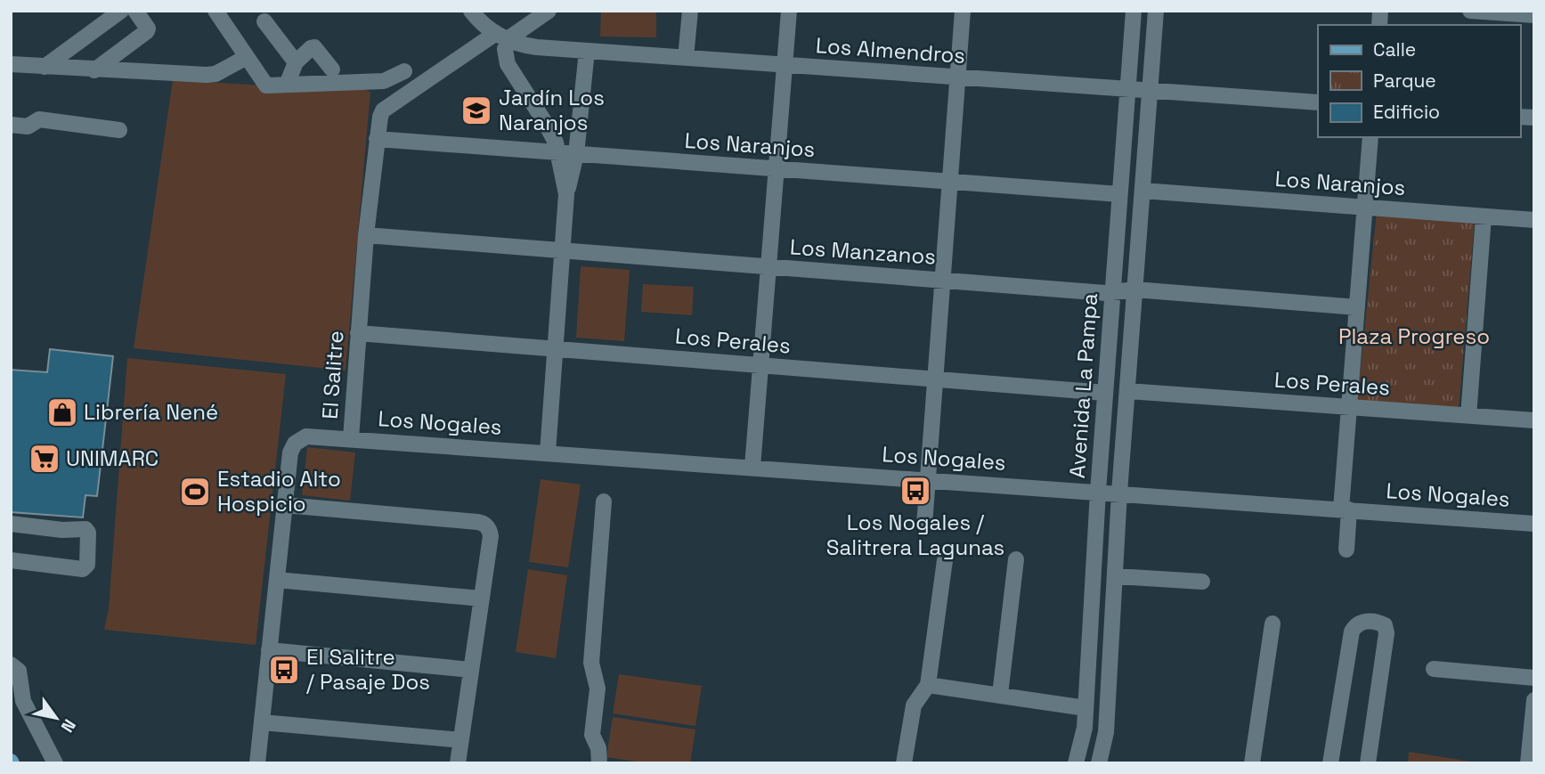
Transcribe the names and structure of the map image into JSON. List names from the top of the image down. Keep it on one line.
{"streets":{"street":["Los Almendros","Los Naranjos","Los Manzanos","Los Perales","El Salitre","Avenida La Pampa","Los Nogales"]},"crossings":[["Los Almendros","El Salitre"],["Los Almendros","Avenida La Pampa"],["Los Naranjos","El Salitre"],["Los Naranjos","Avenida La Pampa"],["Los Manzanos","El Salitre"],["Los Manzanos","Avenida La Pampa"],["Los Perales","El Salitre"],["Los Perales","Avenida La Pampa"],["El Salitre","Los Nogales"],["Avenida La Pampa","Los Nogales"]],"parks":["Plaza Progreso"],"places":{"school or university":["Jardín Los Naranjos"],"shop":["Librería Nené"],"supermarket":["UNIMARC"],"bus stop":["Los Nogales / Salitrera Lagunas","El Salitre / Pasaje Dos"],"sports":["Estadio Alto Hospicio"]},"legend":["Calle","Parque","Edificio"],"north":"bottom right"}
